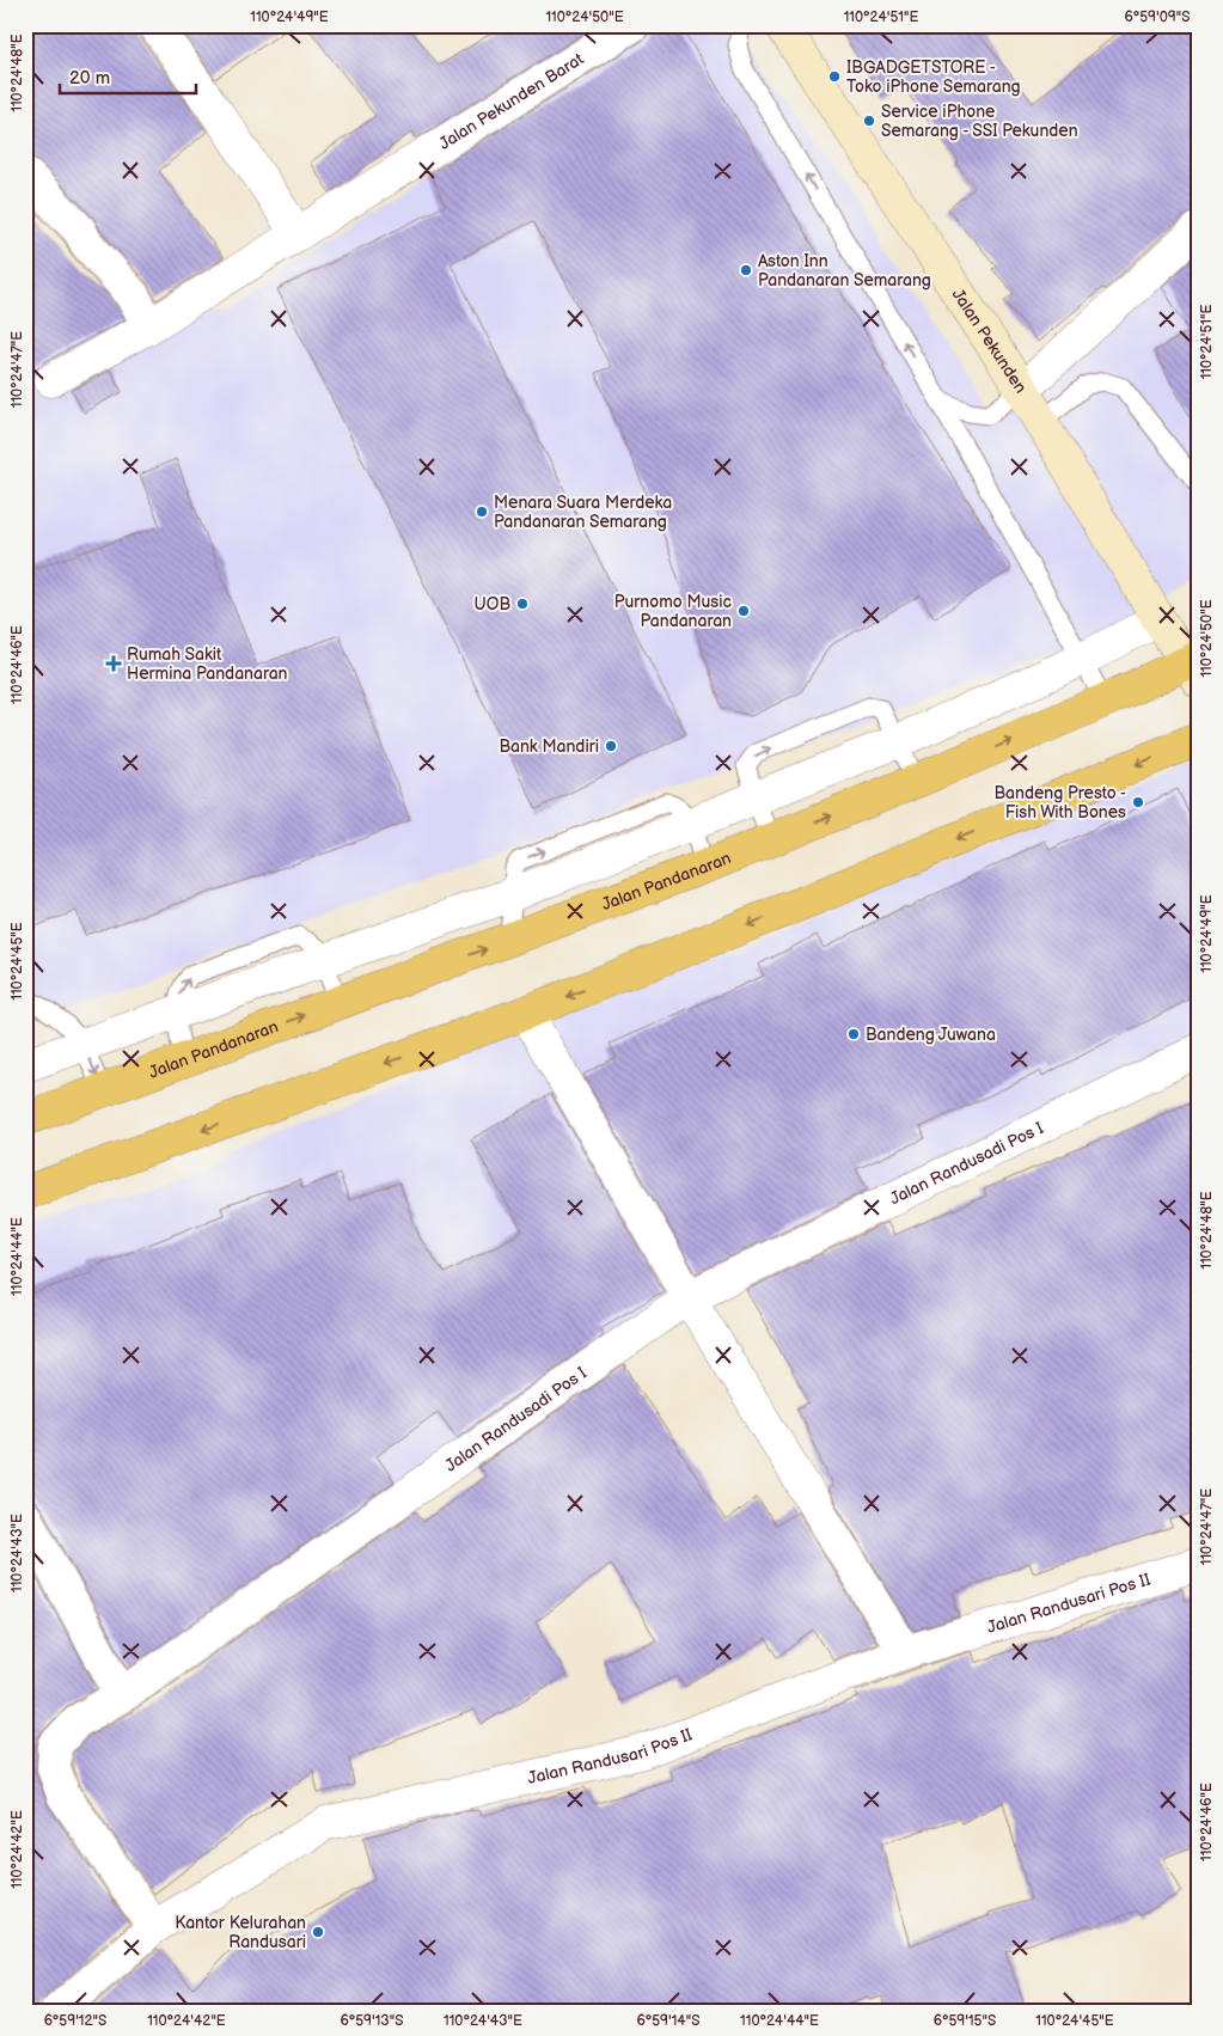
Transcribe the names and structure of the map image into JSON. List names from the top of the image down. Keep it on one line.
{"streets":{"main road":["Jalan Pekunden","Jalan Pandanaran"],"street":["Jalan Pekunden Barat","Jalan Randusadi Pos I","Jalan Randusari Pos II"]},"crossings":[["Jalan Pekunden","Jalan Pandanaran"],["Jalan Randusadi Pos I","Jalan Randusari Pos II"]],"places":{"other":["IBGADGETSTORE - Toko iPhone Semarang","Service iPhone Semarang - SSI Pekunden","Aston Inn Pandanaran Semarang","Menara Suara Merdeka Pandanaran Semarang","UOB","Purnomo Music Pandanaran","Bank Mandiri","Bandeng Presto - Fish With Bones","Bandeng Juwana","Kantor Kelurahan Randusari"],"health":["Rumah Sakit Hermina Pandanaran"]},"scale_bar":"20 m","coordinates":["110°24'49\"E","110°24'50\"E","110°24'51\"E","6°59'09\"S","110°24'48\"E","110°24'47\"E","110°24'46\"E","110°24'45\"E","110°24'44\"E","110°24'43\"E","110°24'42\"E","6°59'12\"S","6°59'13\"S","6°59'14\"S","6°59'15\"S"]}
